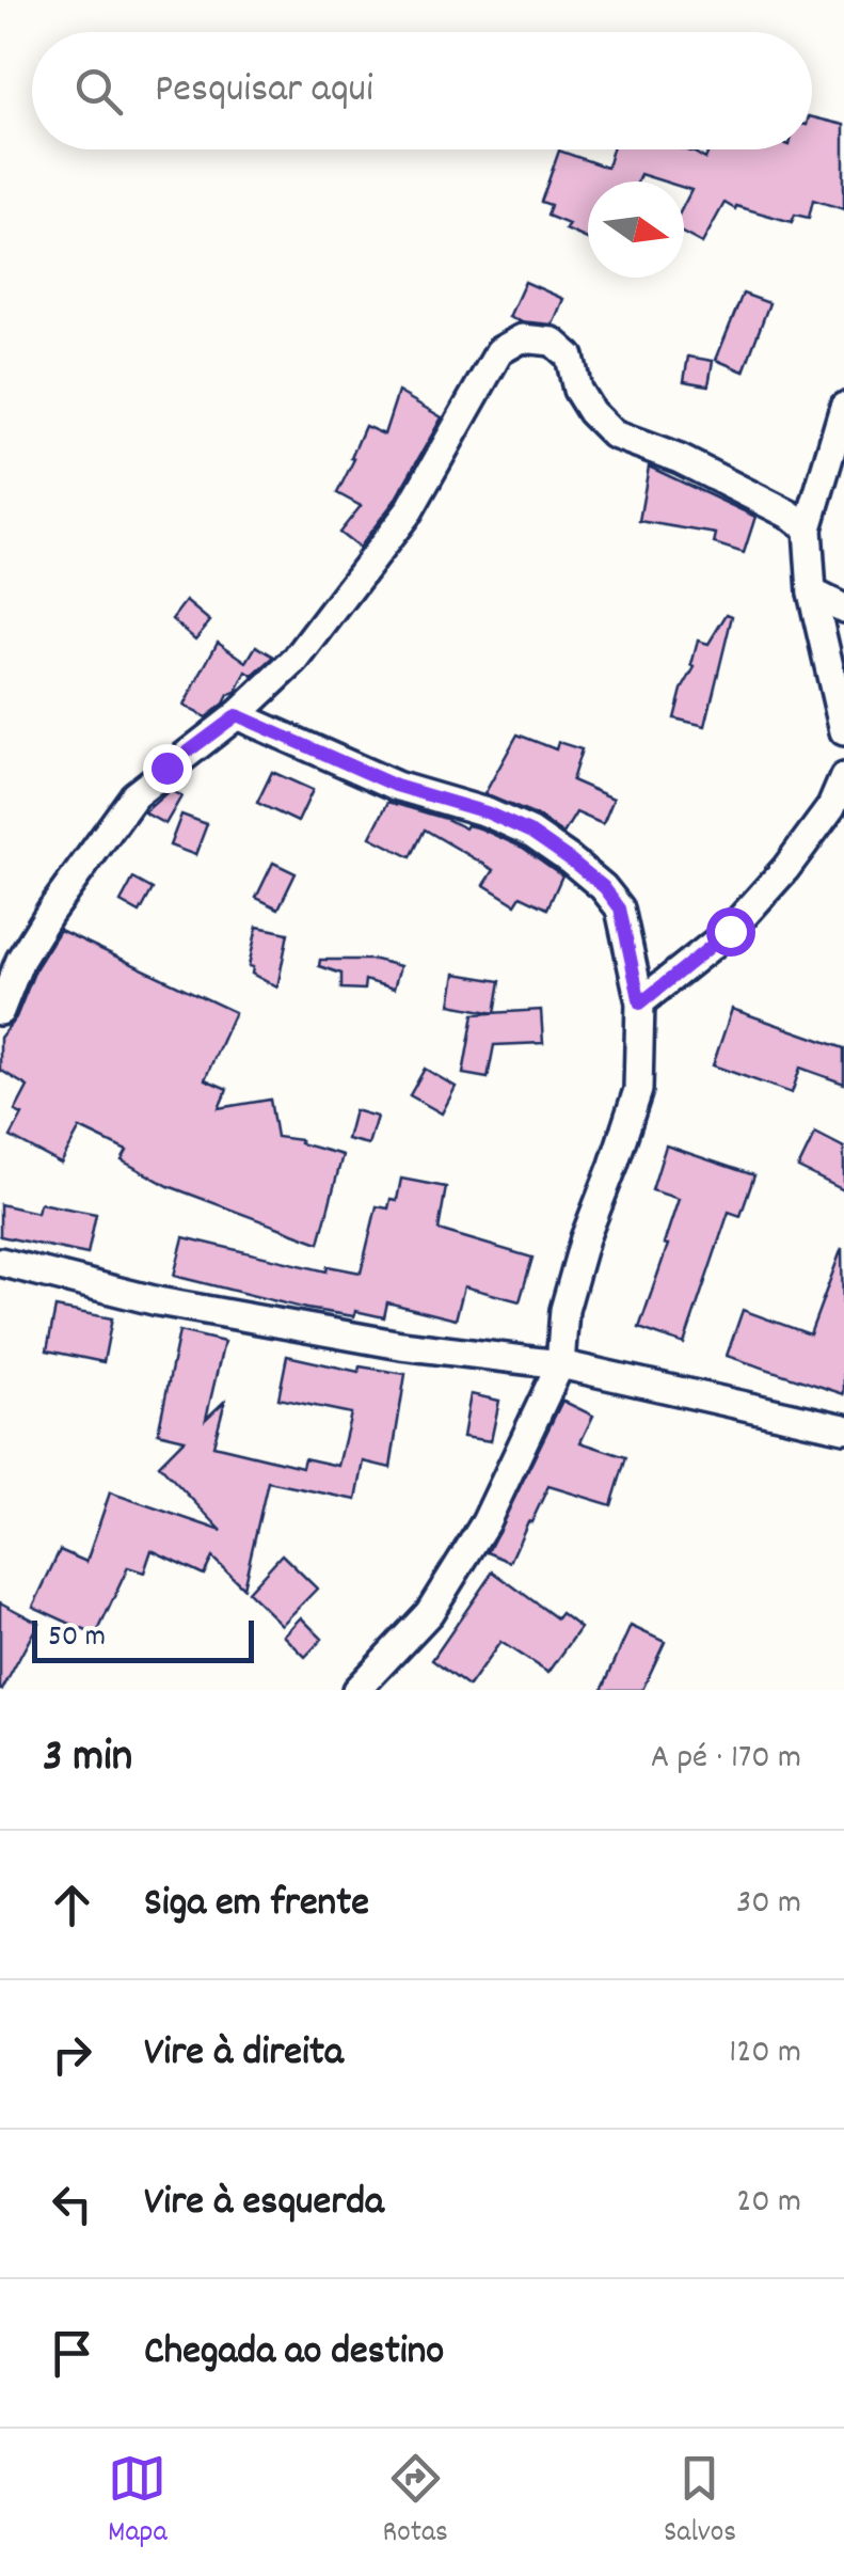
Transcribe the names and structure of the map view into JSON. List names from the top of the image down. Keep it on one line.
{"scale_bar":"50 m","north":"right","page":{"search":"Pesquisar aqui","scale":"50 m","heading":["3 min","A pé · 170 m"],"list":[["Siga em frente","30 m"],["Vire à direita","120 m"],["Vire à esquerda","20 m"],"Chegada ao destino"],"nav":["Mapa","Rotas","Salvos"]}}
